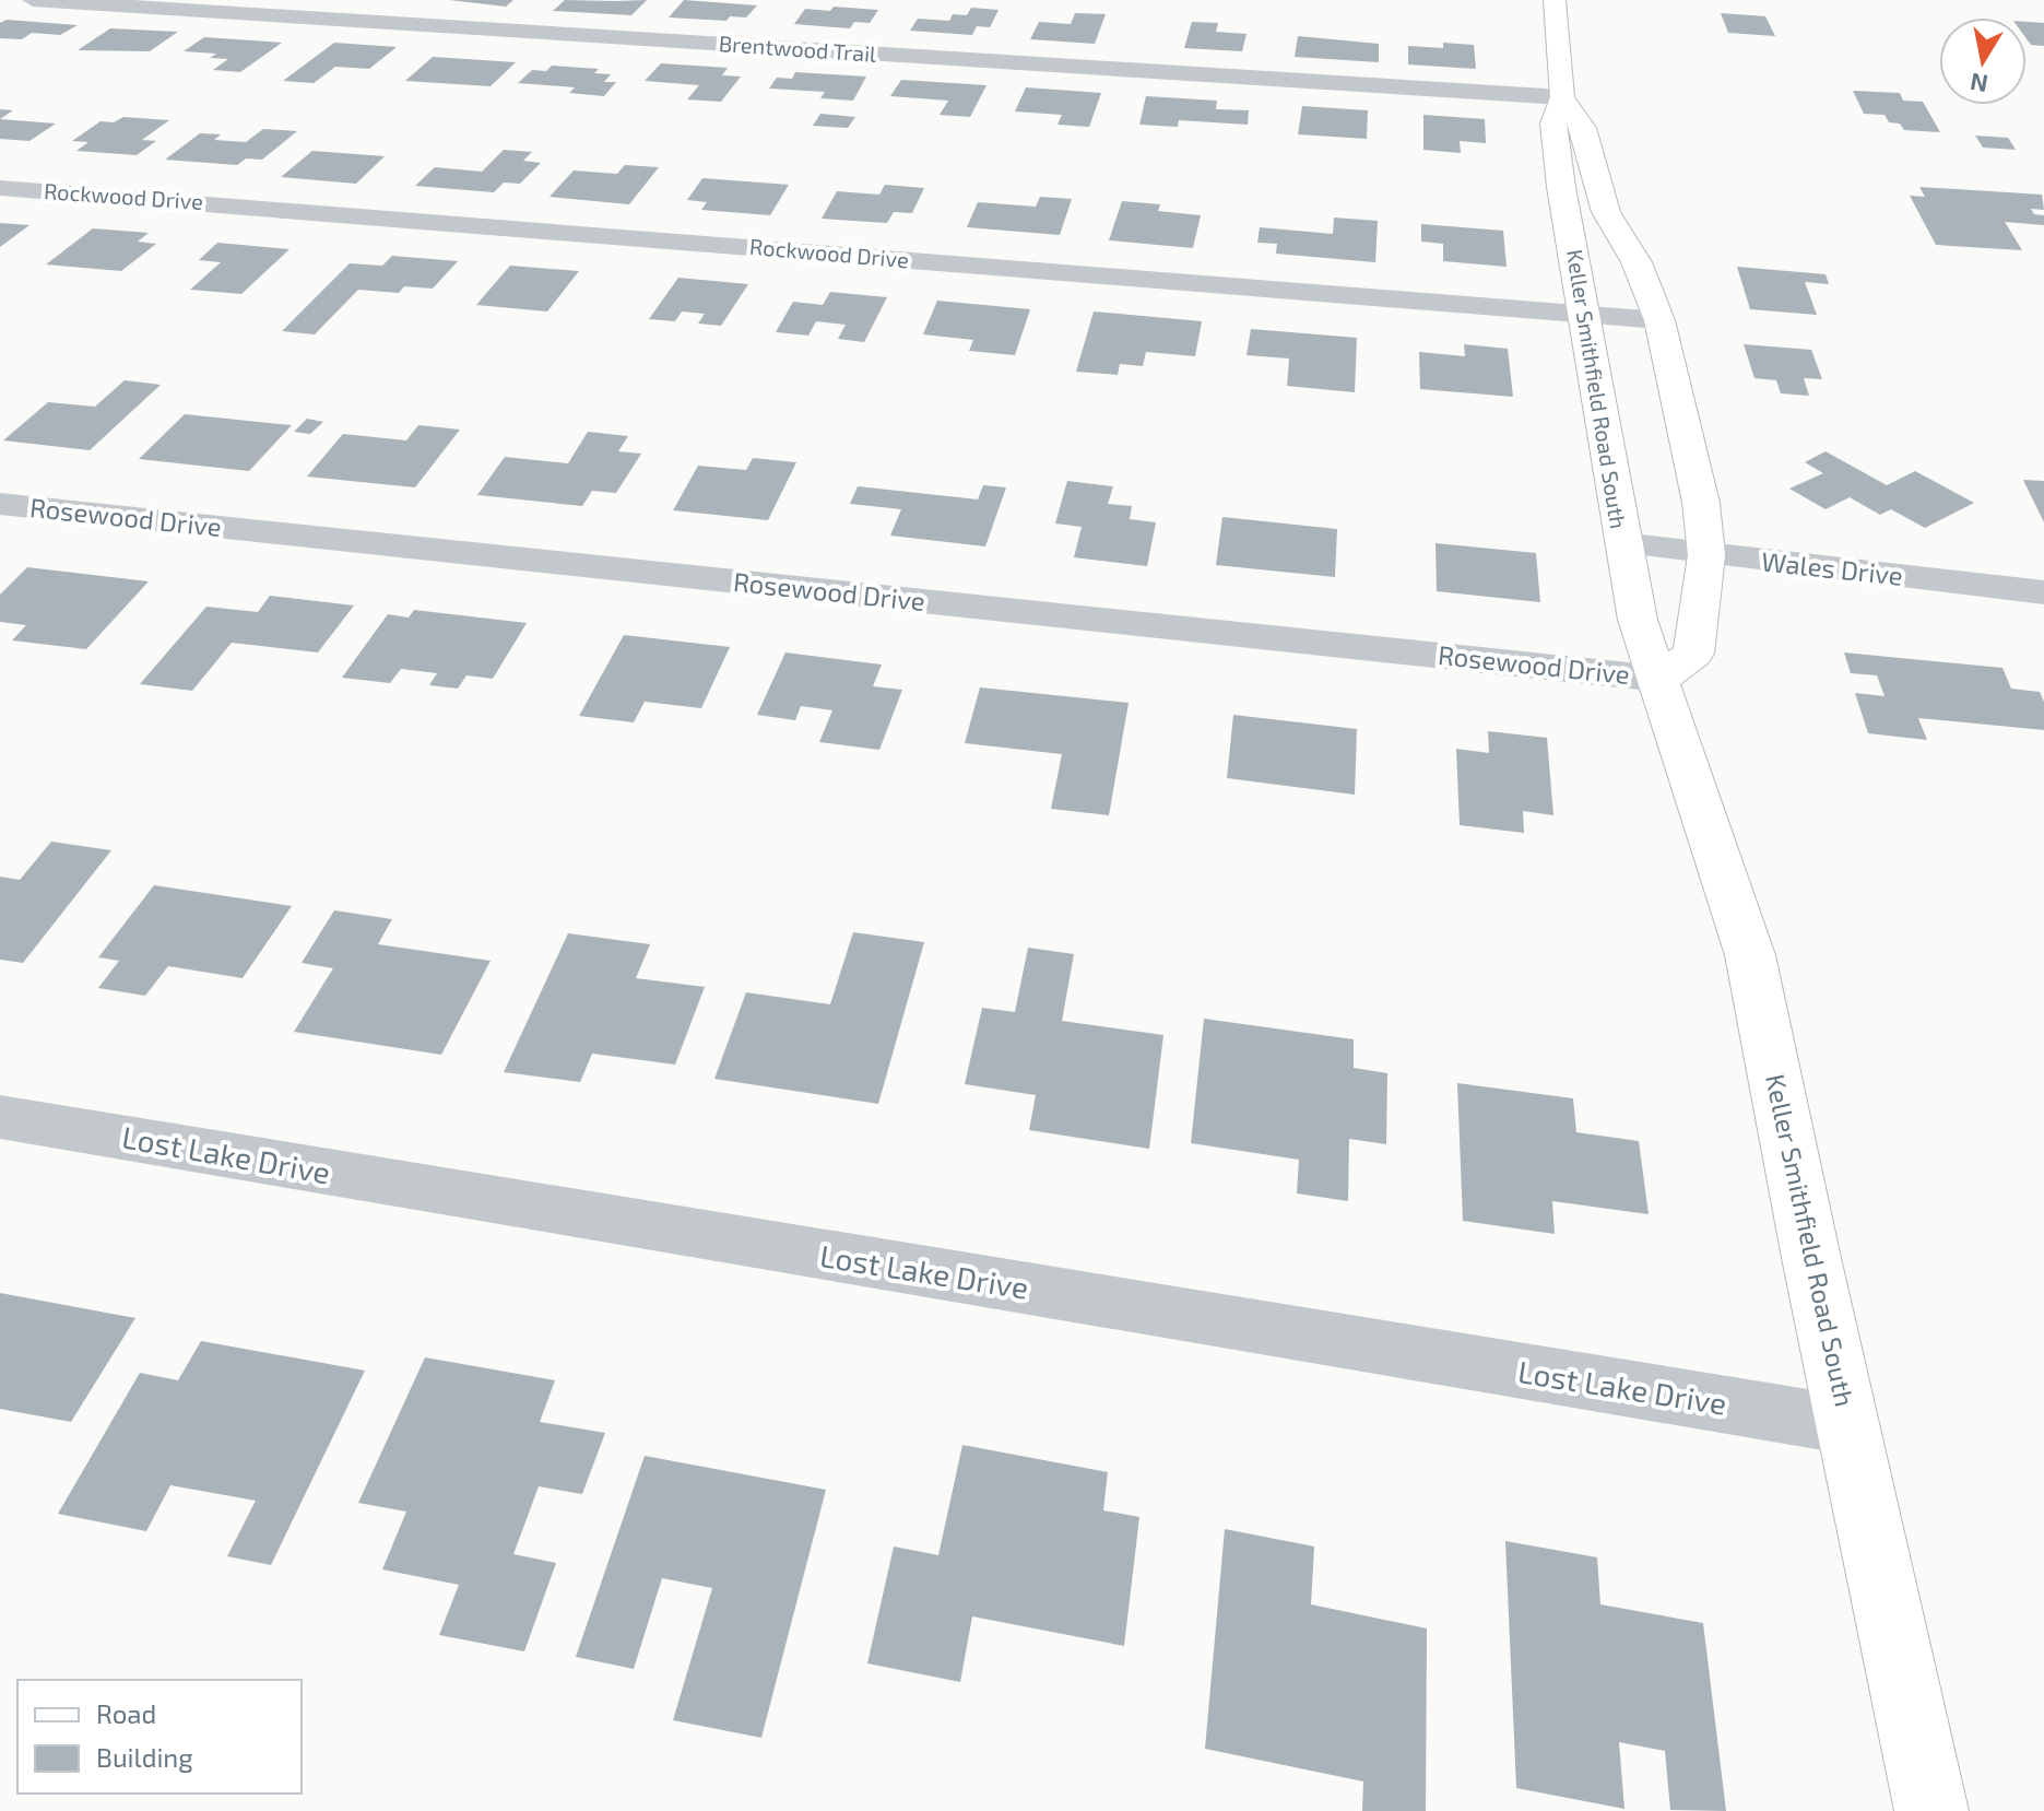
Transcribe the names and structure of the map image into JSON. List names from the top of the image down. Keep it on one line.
{"streets":{"main road":["Keller Smithfield Road South"],"street":["Brentwood Trail","Rockwood Drive","Rosewood Drive","Wales Drive","Lost Lake Drive"]},"crossings":[["Brentwood Trail","Keller Smithfield Road South"],["Rockwood Drive","Keller Smithfield Road South"],["Keller Smithfield Road South","Rosewood Drive"],["Keller Smithfield Road South","Wales Drive"],["Keller Smithfield Road South","Lost Lake Drive"]],"legend":["Road","Building"],"north":"bottom"}
